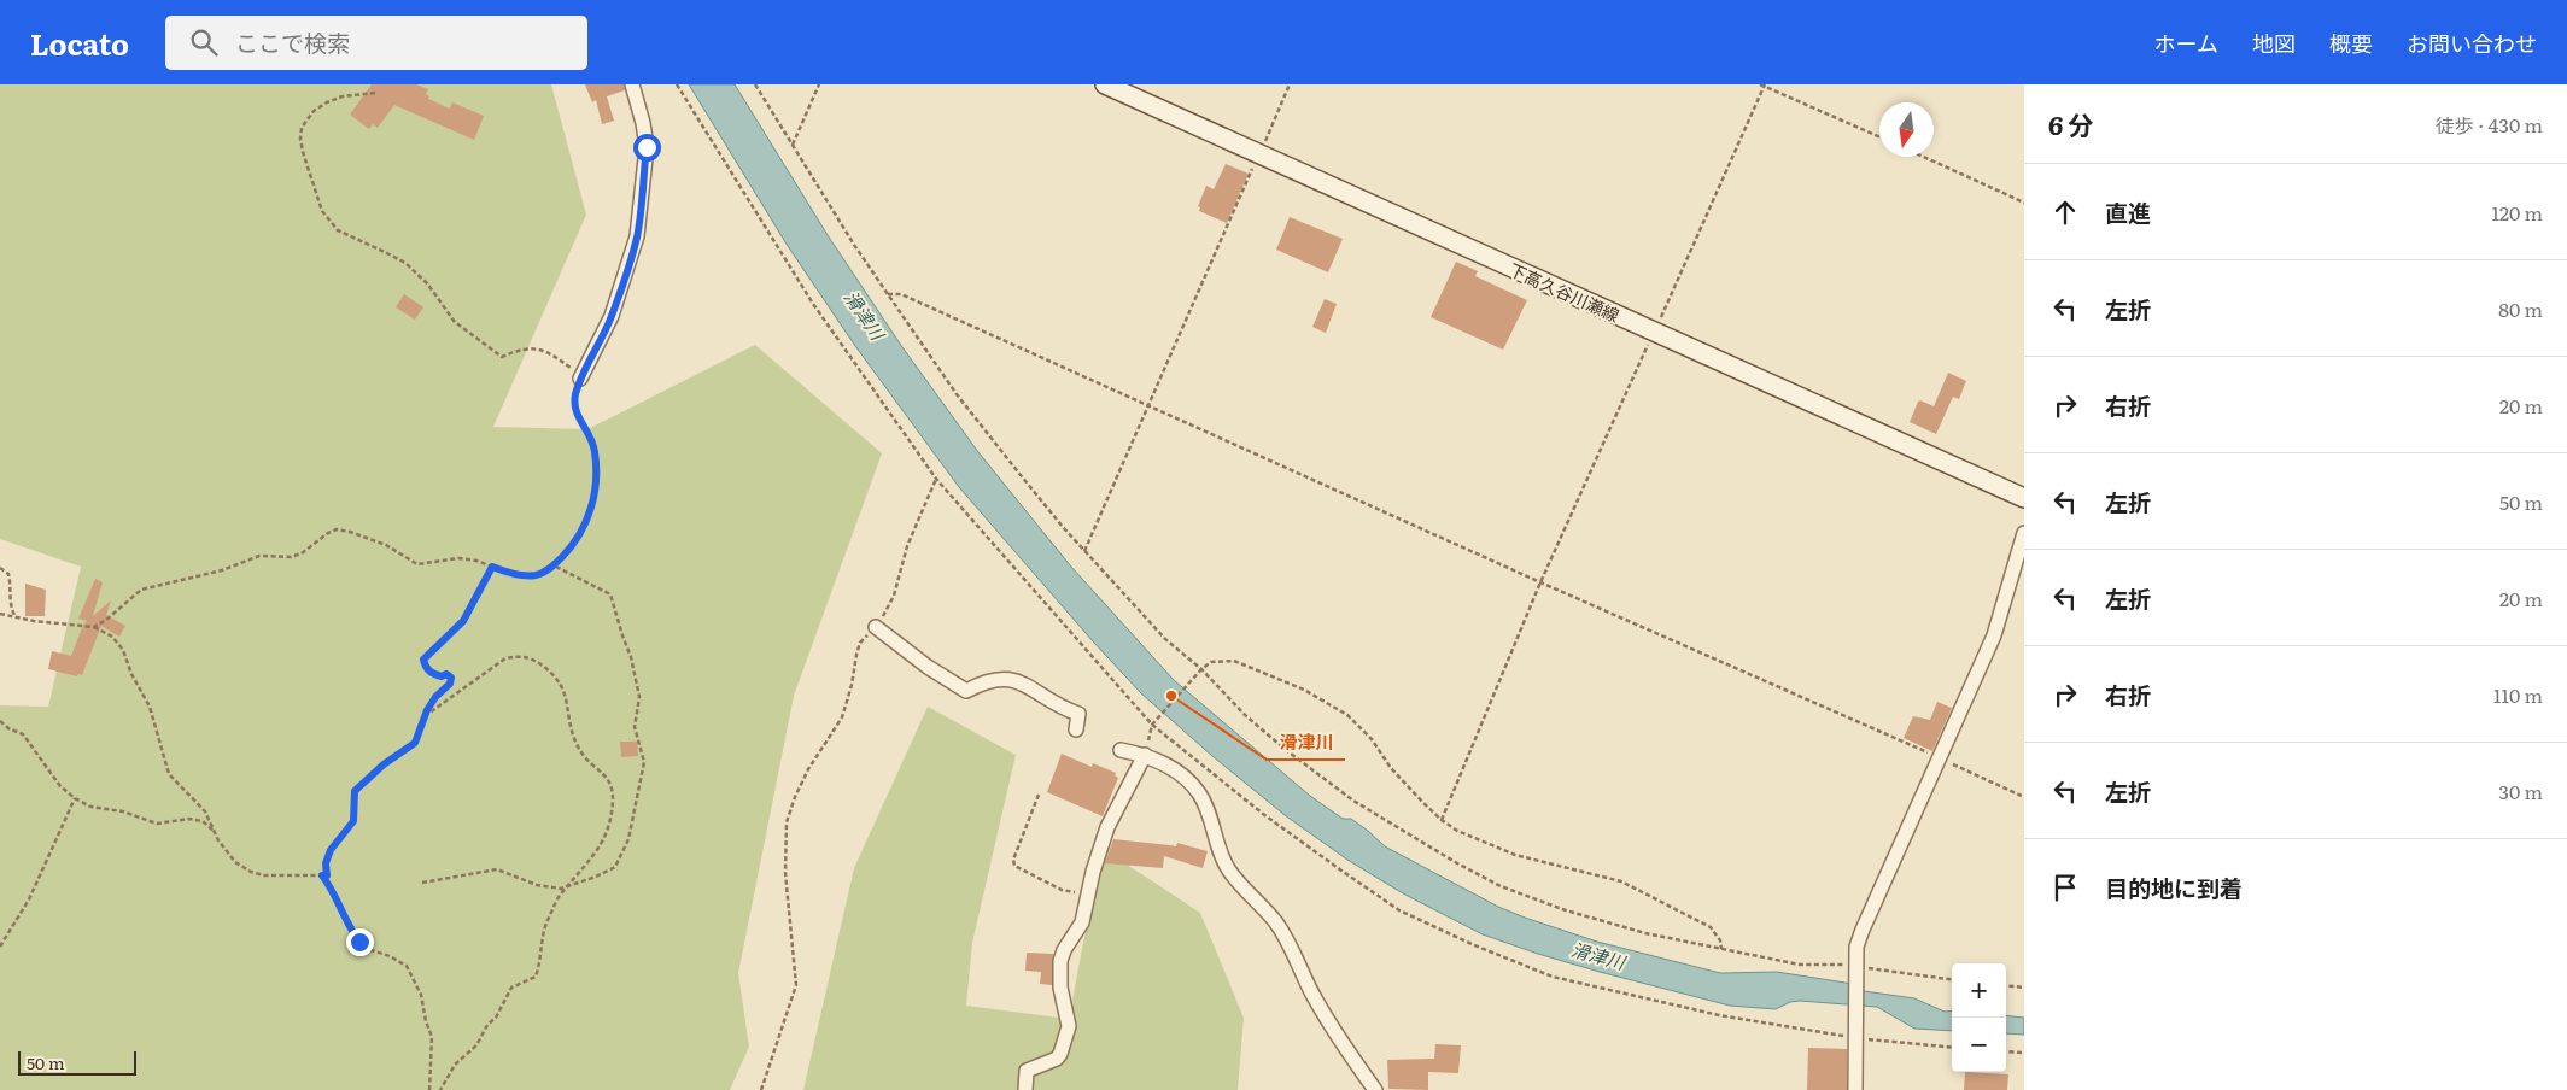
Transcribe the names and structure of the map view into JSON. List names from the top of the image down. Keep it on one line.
{"streets":{"main road":["下高久谷川瀬線"]},"water":["滑津川"],"places":["滑津川"],"scale_bar":"50 m","north":"bottom","page":{"header":"Locato","search":"ここで検索","nav":["ホーム","地図","概要","お問い合わせ"],"heading":["6 分","徒歩 · 430 m"],"list":[["直進","120 m"],["左折","80 m"],["右折","20 m"],["左折","50 m"],["左折","20 m"],["右折","110 m"],["左折","30 m"],"目的地に到着"],"map_buttons":["+","−"],"scale":"50 m"}}
